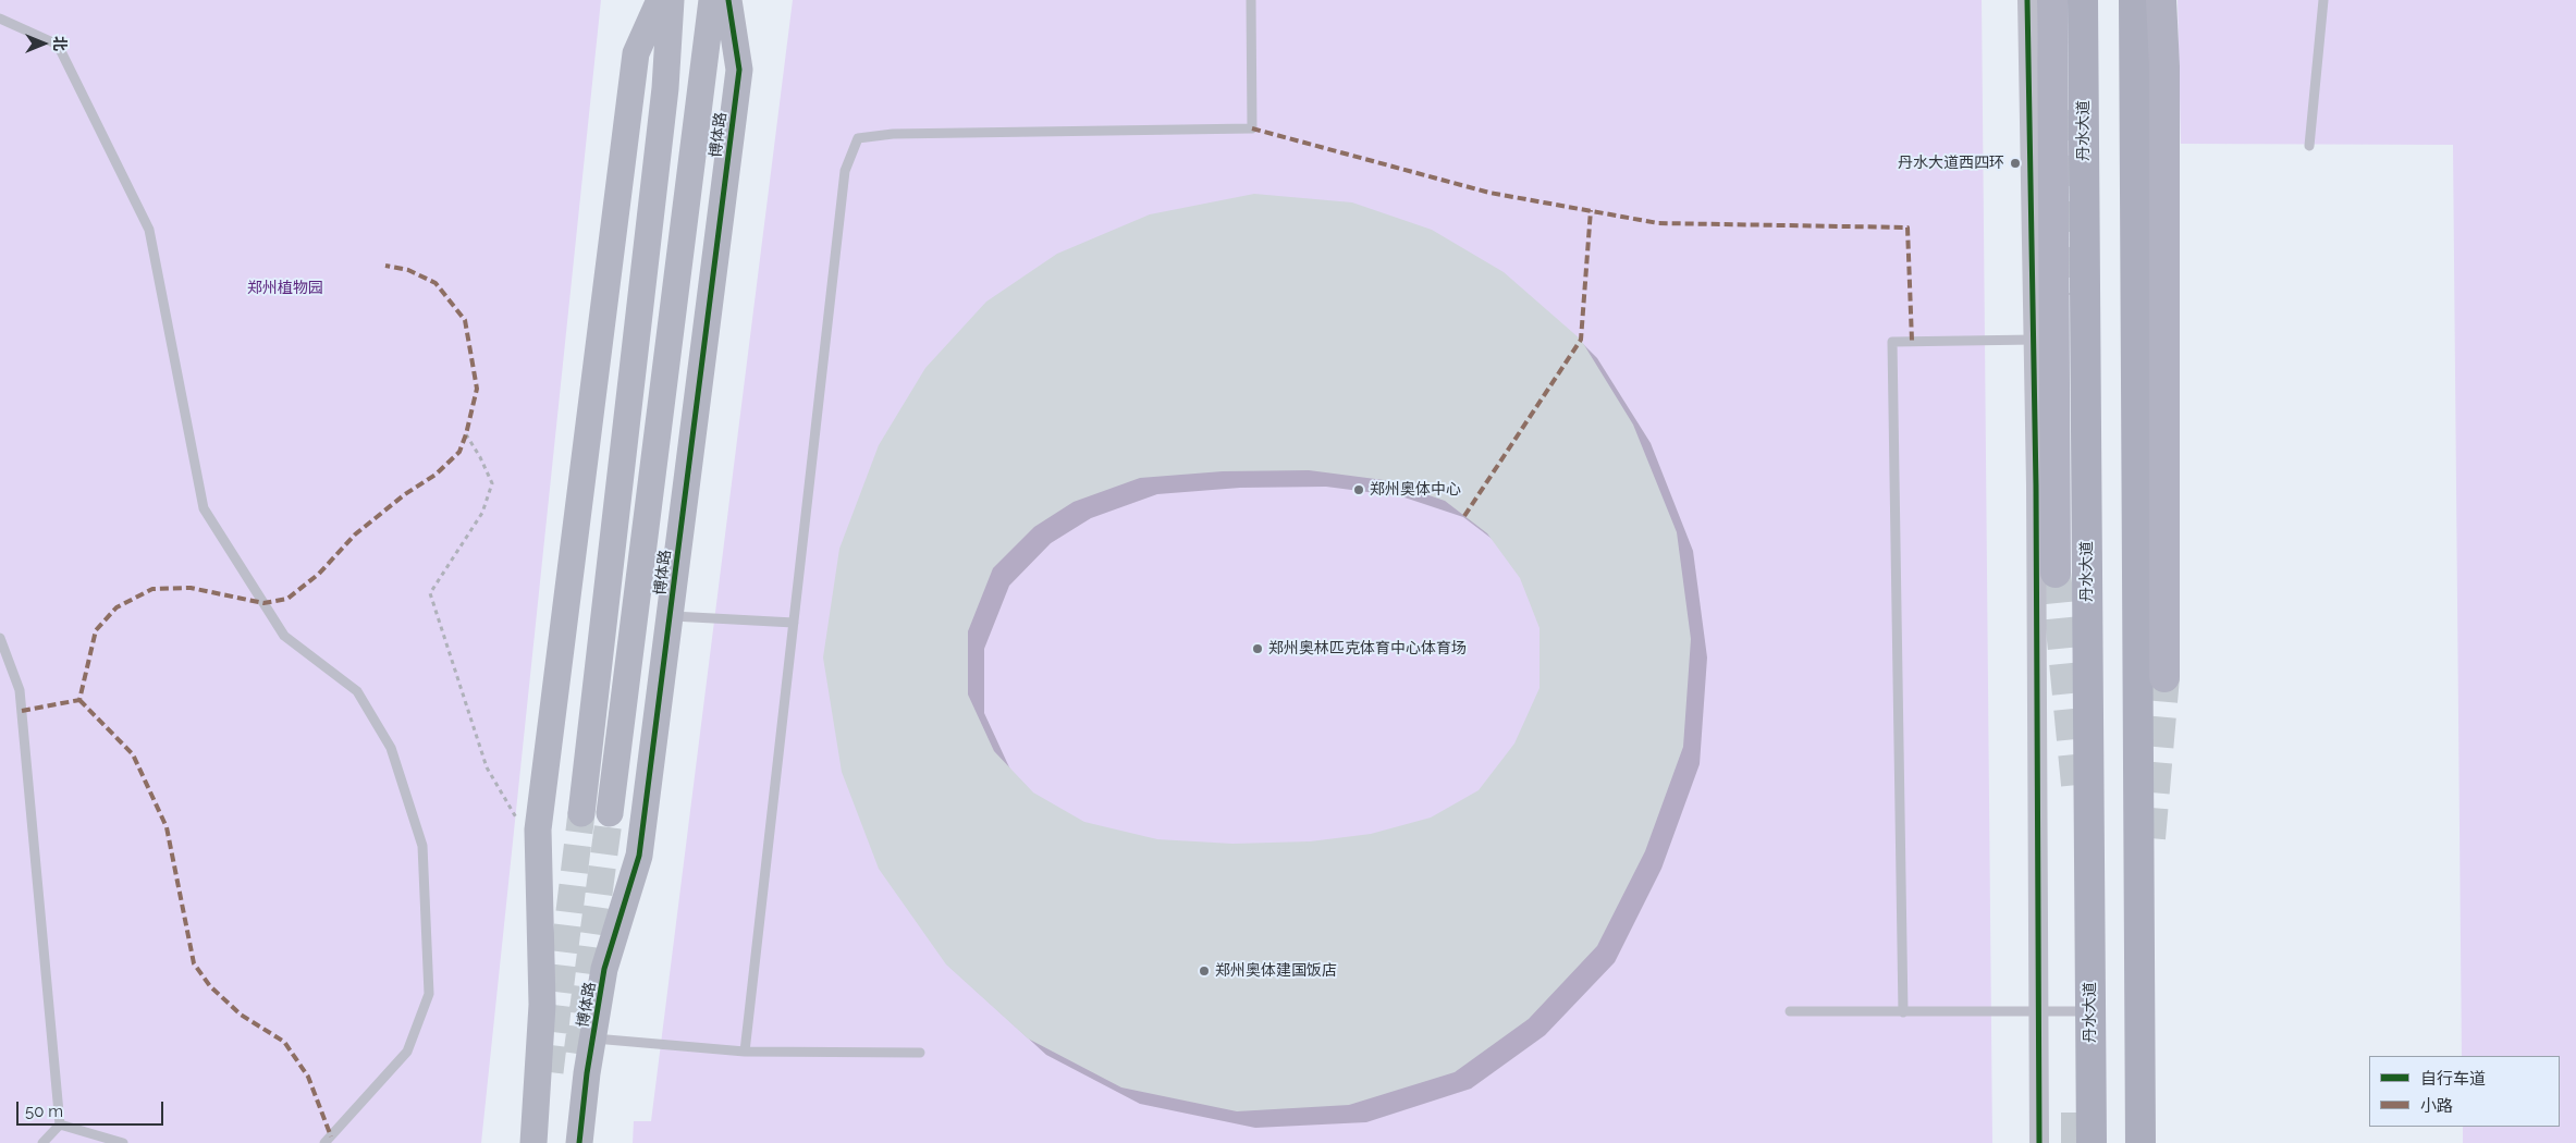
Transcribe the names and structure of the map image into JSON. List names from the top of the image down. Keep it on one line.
{"streets":{"main road":["丹水大道"],"street":["博体路"]},"parks":["郑州植物园"],"places":["丹水大道西四环","郑州奥体中心","郑州奥林匹克体育中心体育场","郑州奥体建国饭店"],"legend":["自行车道","小路"],"scale_bar":"50 m","north":"right"}
